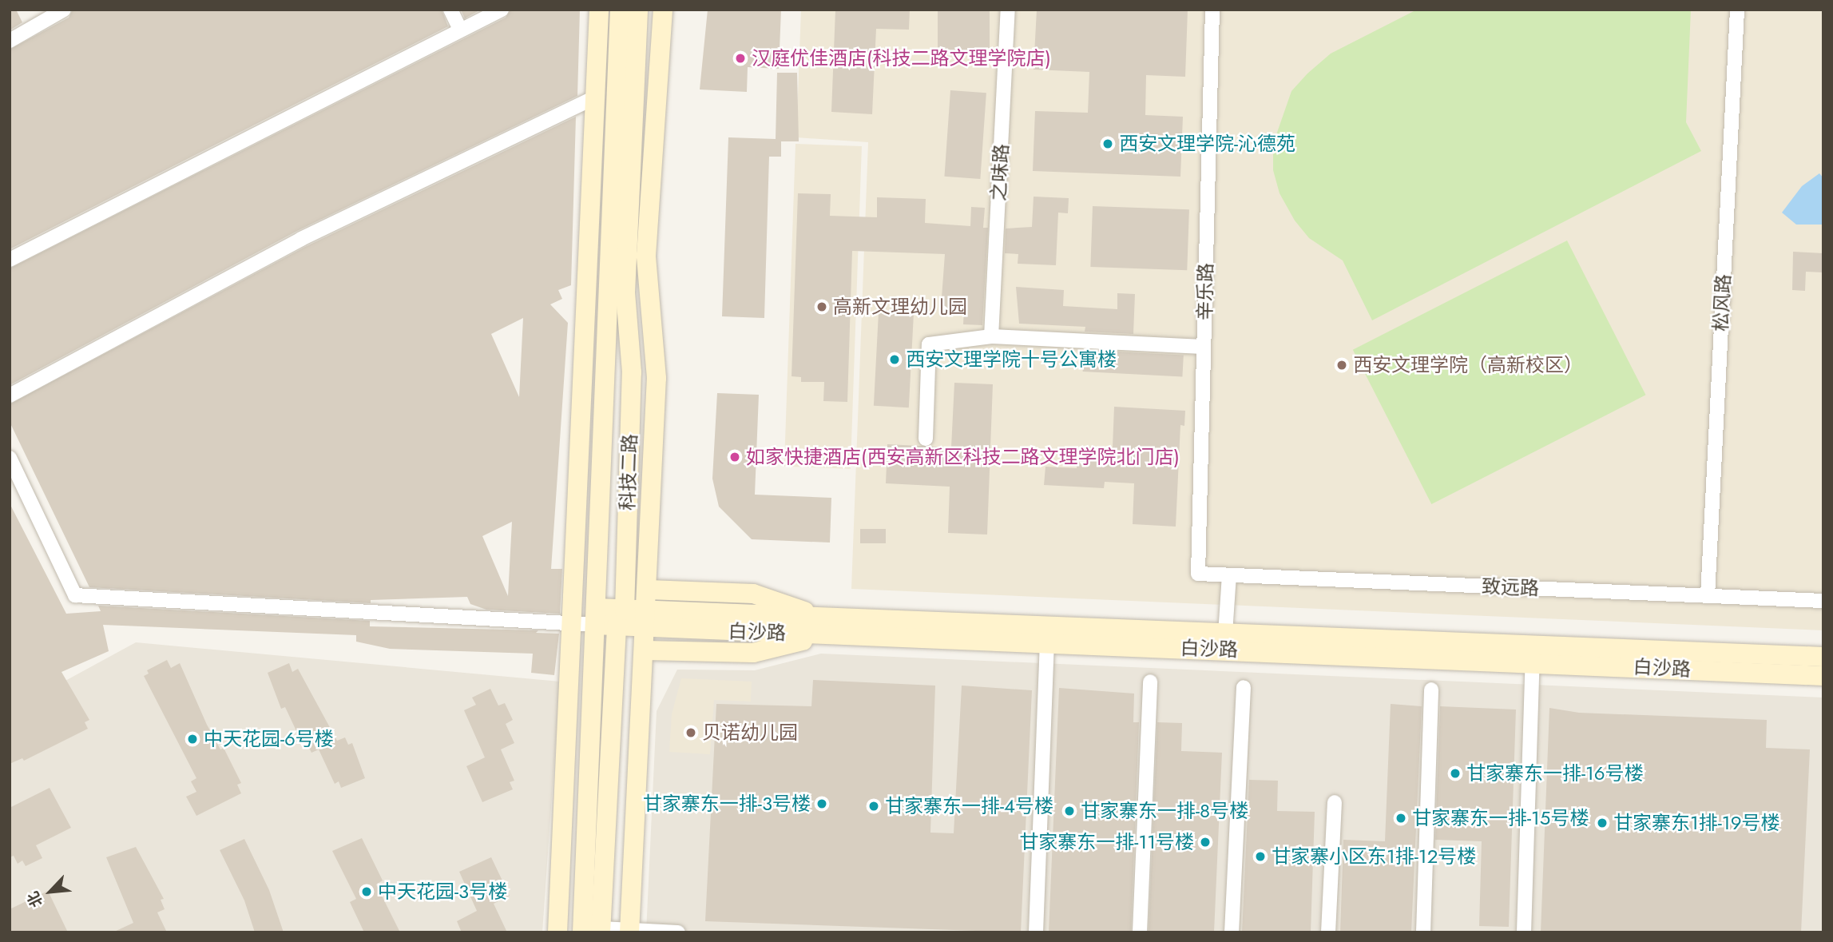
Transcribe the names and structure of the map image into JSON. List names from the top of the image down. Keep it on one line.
{"streets":{"street":["之味路","辛乐路","松风路","科技二路","致远路","白沙路"]},"crossings":[["辛乐路","致远路"],["松风路","致远路"],["科技二路","白沙路"]],"places":["汉庭优佳酒店(科技二路文理学院店)","西安文理学院-沁德苑","高新文理幼儿园","西安文理学院十号公寓楼","西安文理学院（高新校区）","如家快捷酒店(西安高新区科技二路文理学院北门店)","贝诺幼儿园","中天花园-6号楼","甘家寨东一排-16号楼","甘家寨东一排-3号楼","甘家寨东一排-4号楼","甘家寨东一排-8号楼","甘家寨东一排-15号楼","甘家寨东1排-19号楼","甘家寨东一排-11号楼","甘家寨小区东1排-12号楼","中天花园-3号楼"],"north":"bottom left"}
